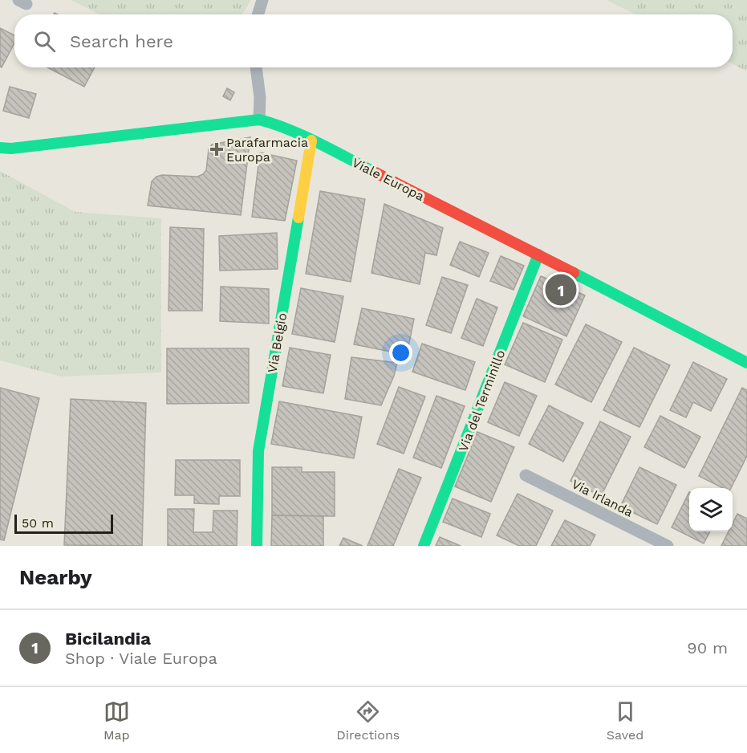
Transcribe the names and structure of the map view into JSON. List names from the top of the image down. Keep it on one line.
{"streets":{"street":["Viale Europa","Via Belgio","Via del Terminillo","Via Irlanda"]},"crossings":[["Viale Europa","Via Belgio"],["Viale Europa","Via del Terminillo"]],"places":{"health":["Parafarmacia Europa"]},"scale_bar":"50 m","page":{"search":"Search here","pins":"1","scale":"50 m","heading":"Nearby","list":[{"mark":"1","name":"Bicilandia","note":"Shop · Viale Europa","value":"90 m"}],"nav":["Map","Directions","Saved"]}}
